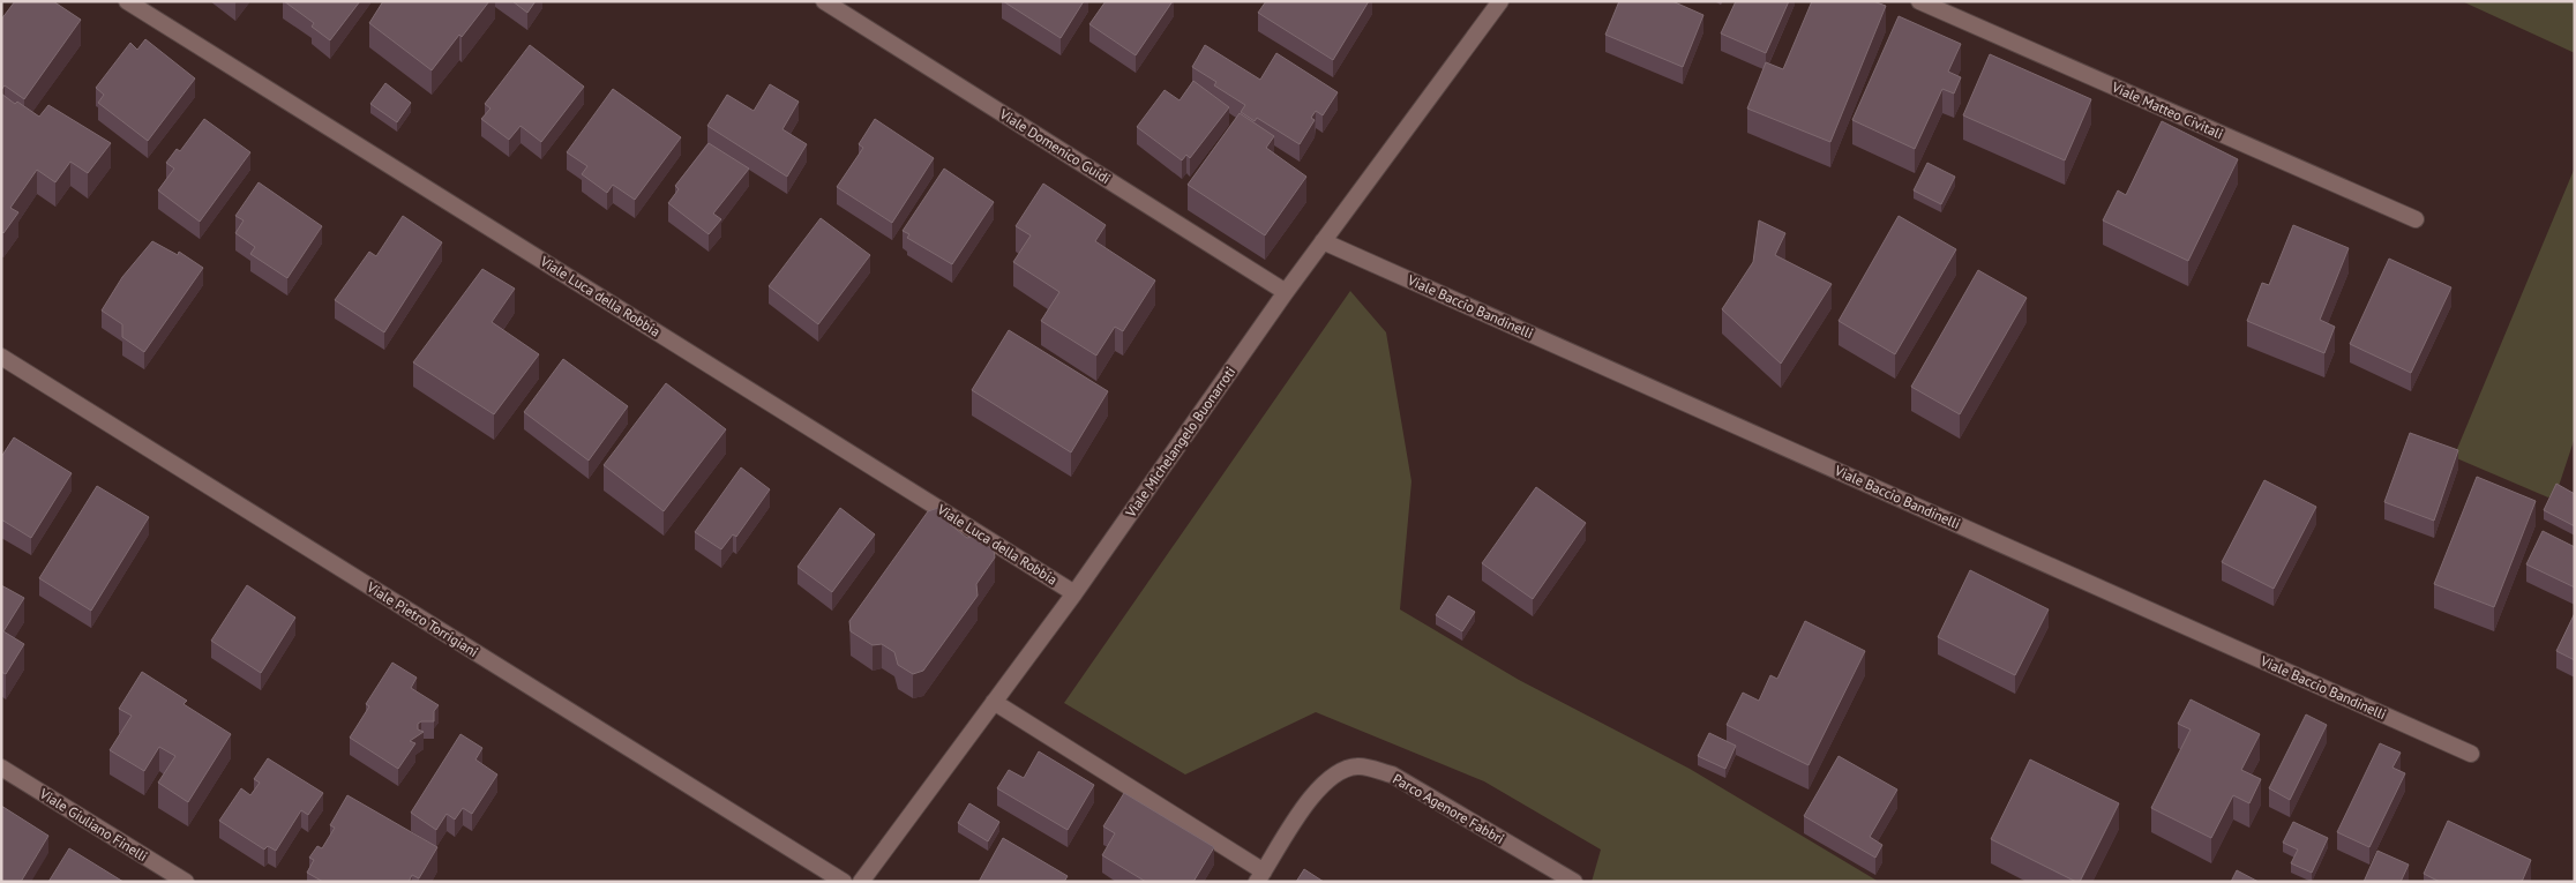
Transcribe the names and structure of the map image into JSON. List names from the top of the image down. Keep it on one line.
{"streets":{"street":["Viale Matteo Civitali","Viale Domenico Guidi","Viale Luca della Robbia","Viale Baccio Bandinelli","Viale Michelangelo Buonarroti","Viale Pietro Torrigiani","Parco Agenore Fabbri","Viale Giuliano Finelli"]},"crossings":[["Viale Domenico Guidi","Viale Michelangelo Buonarroti"],["Viale Luca della Robbia","Viale Michelangelo Buonarroti"],["Viale Baccio Bandinelli","Viale Michelangelo Buonarroti"],["Viale Michelangelo Buonarroti","Parco Agenore Fabbri"]]}
